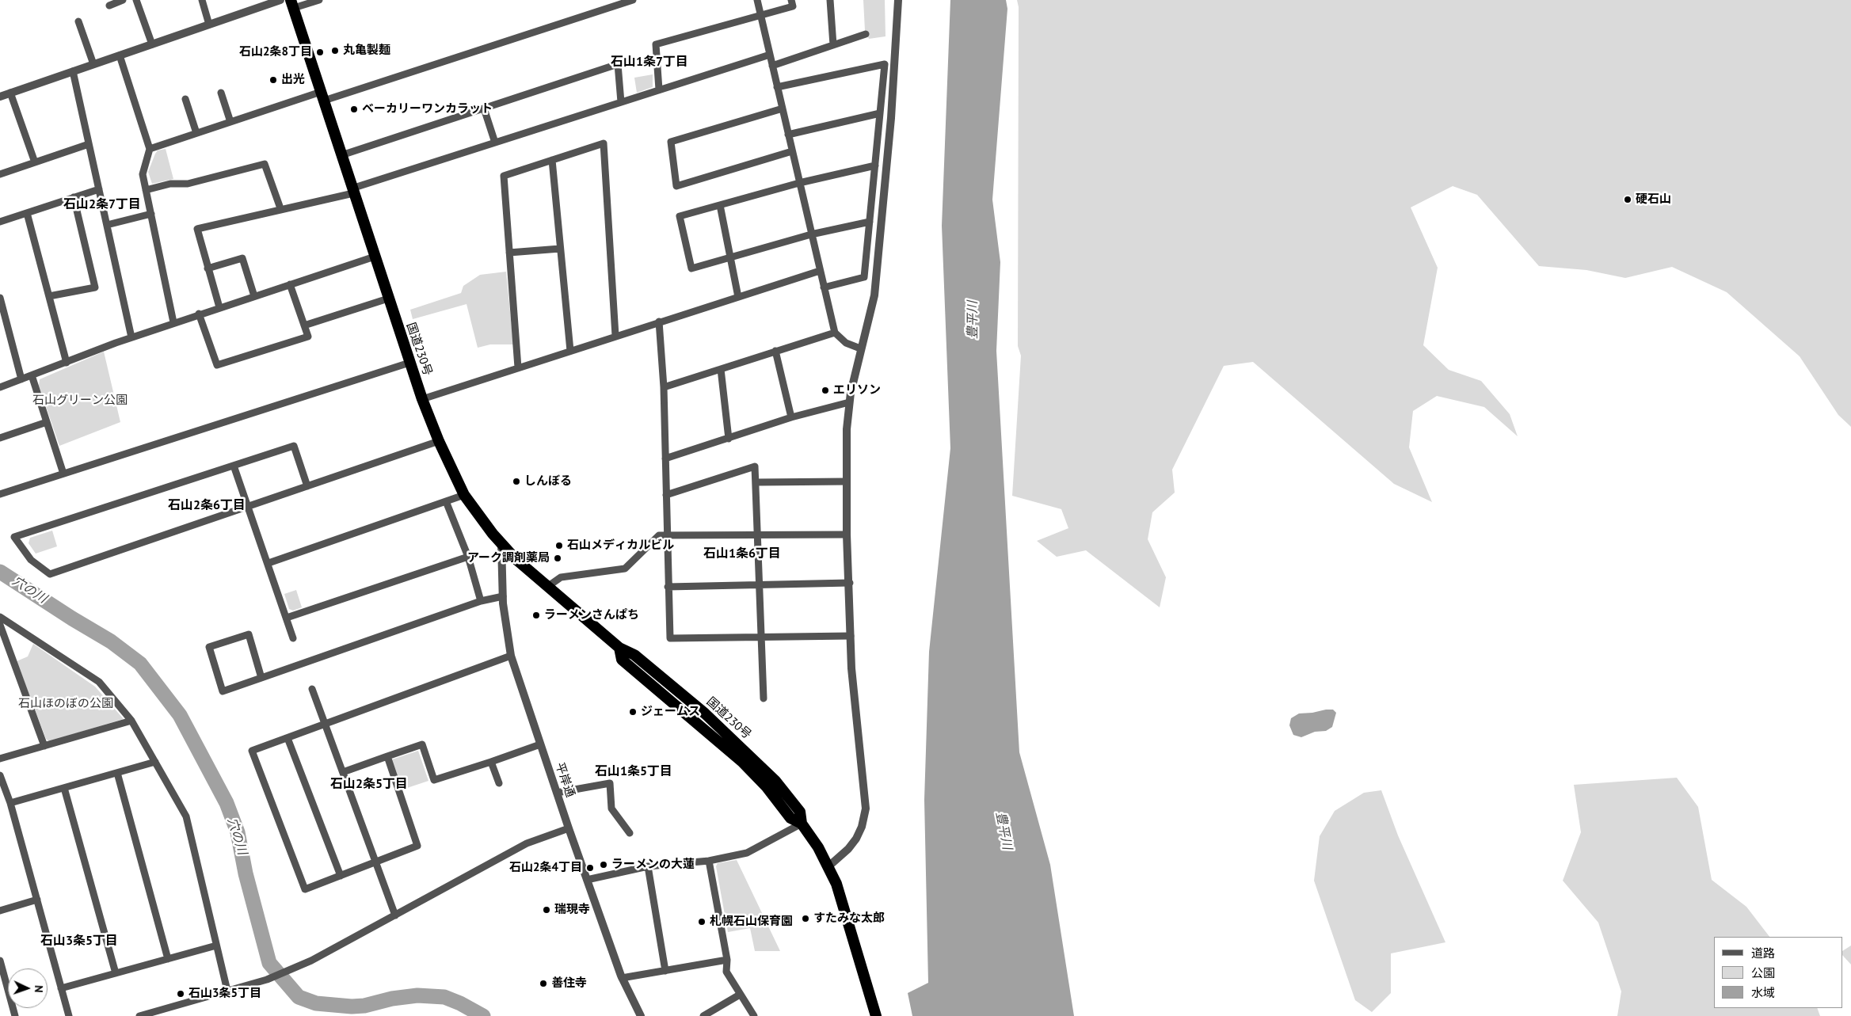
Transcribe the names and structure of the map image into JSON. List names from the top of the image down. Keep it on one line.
{"streets":{"highway":["国道230号"],"street":["平岸通"]},"crossings":[["国道230号","平岸通"]],"districts":["石山1条7丁目","石山2条7丁目","石山2条6丁目","石山1条6丁目","石山1条5丁目","石山2条5丁目","石山3条5丁目"],"water":["豊平川","穴の川"],"parks":["石山グリーン公園","石山ほのぼの公園"],"places":["丸亀製麺","石山2条8丁目","出光","ベーカリーワンカラット","硬石山","エリソン","しんぼる","石山メディカルビル","アーク調剤薬局","ラーメンさんぱち","ジェームス","ラーメンの大蓮","石山2条4丁目","瑞現寺","すたみな太郎","札幌石山保育園","善住寺","石山3条5丁目"],"legend":["道路","公園","水域"],"north":"right"}
